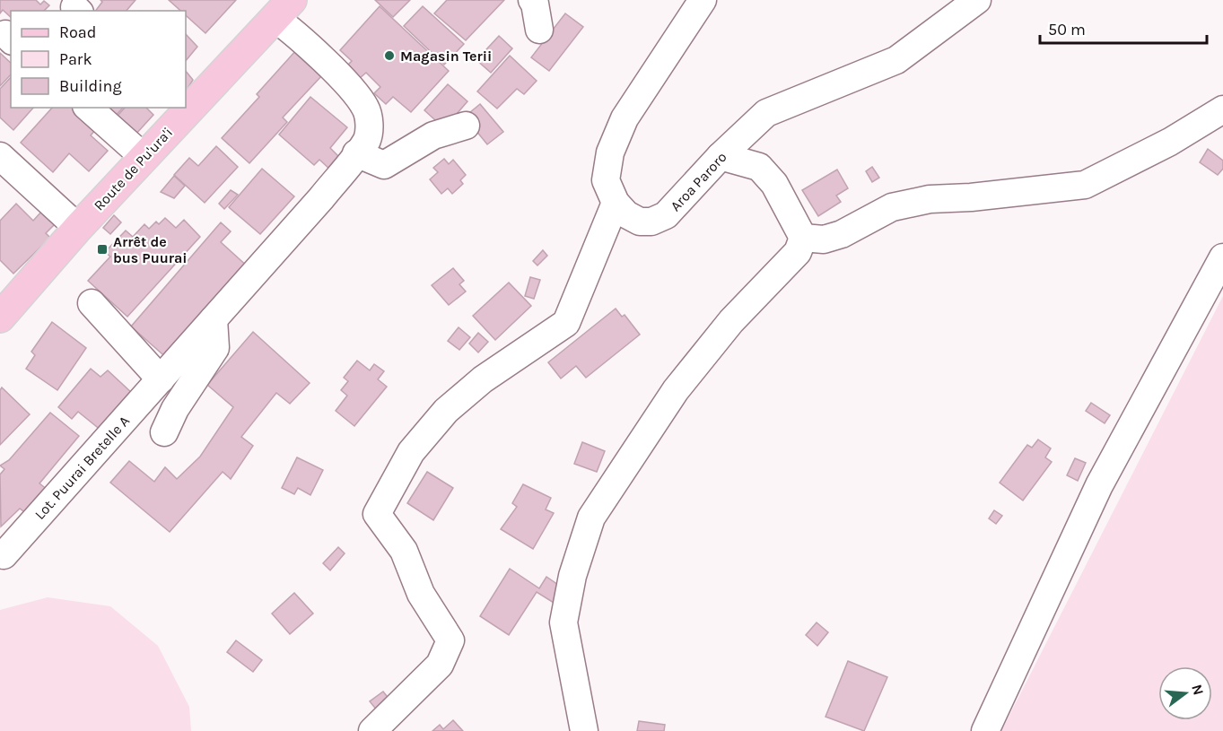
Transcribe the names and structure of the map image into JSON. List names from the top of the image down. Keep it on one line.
{"streets":{"main road":["Route de Pu'ura'i"],"street":["Aroa Paroro","Lot. Puurai Bretelle A"]},"crossings":[["Route de Pu'ura'i","Lot. Puurai Bretelle A"]],"places":{"other":["Magasin Terii"],"transit":["Arrêt de bus Puurai"]},"legend":["Road","Park","Building"],"scale_bar":"50 m","north":"right"}
